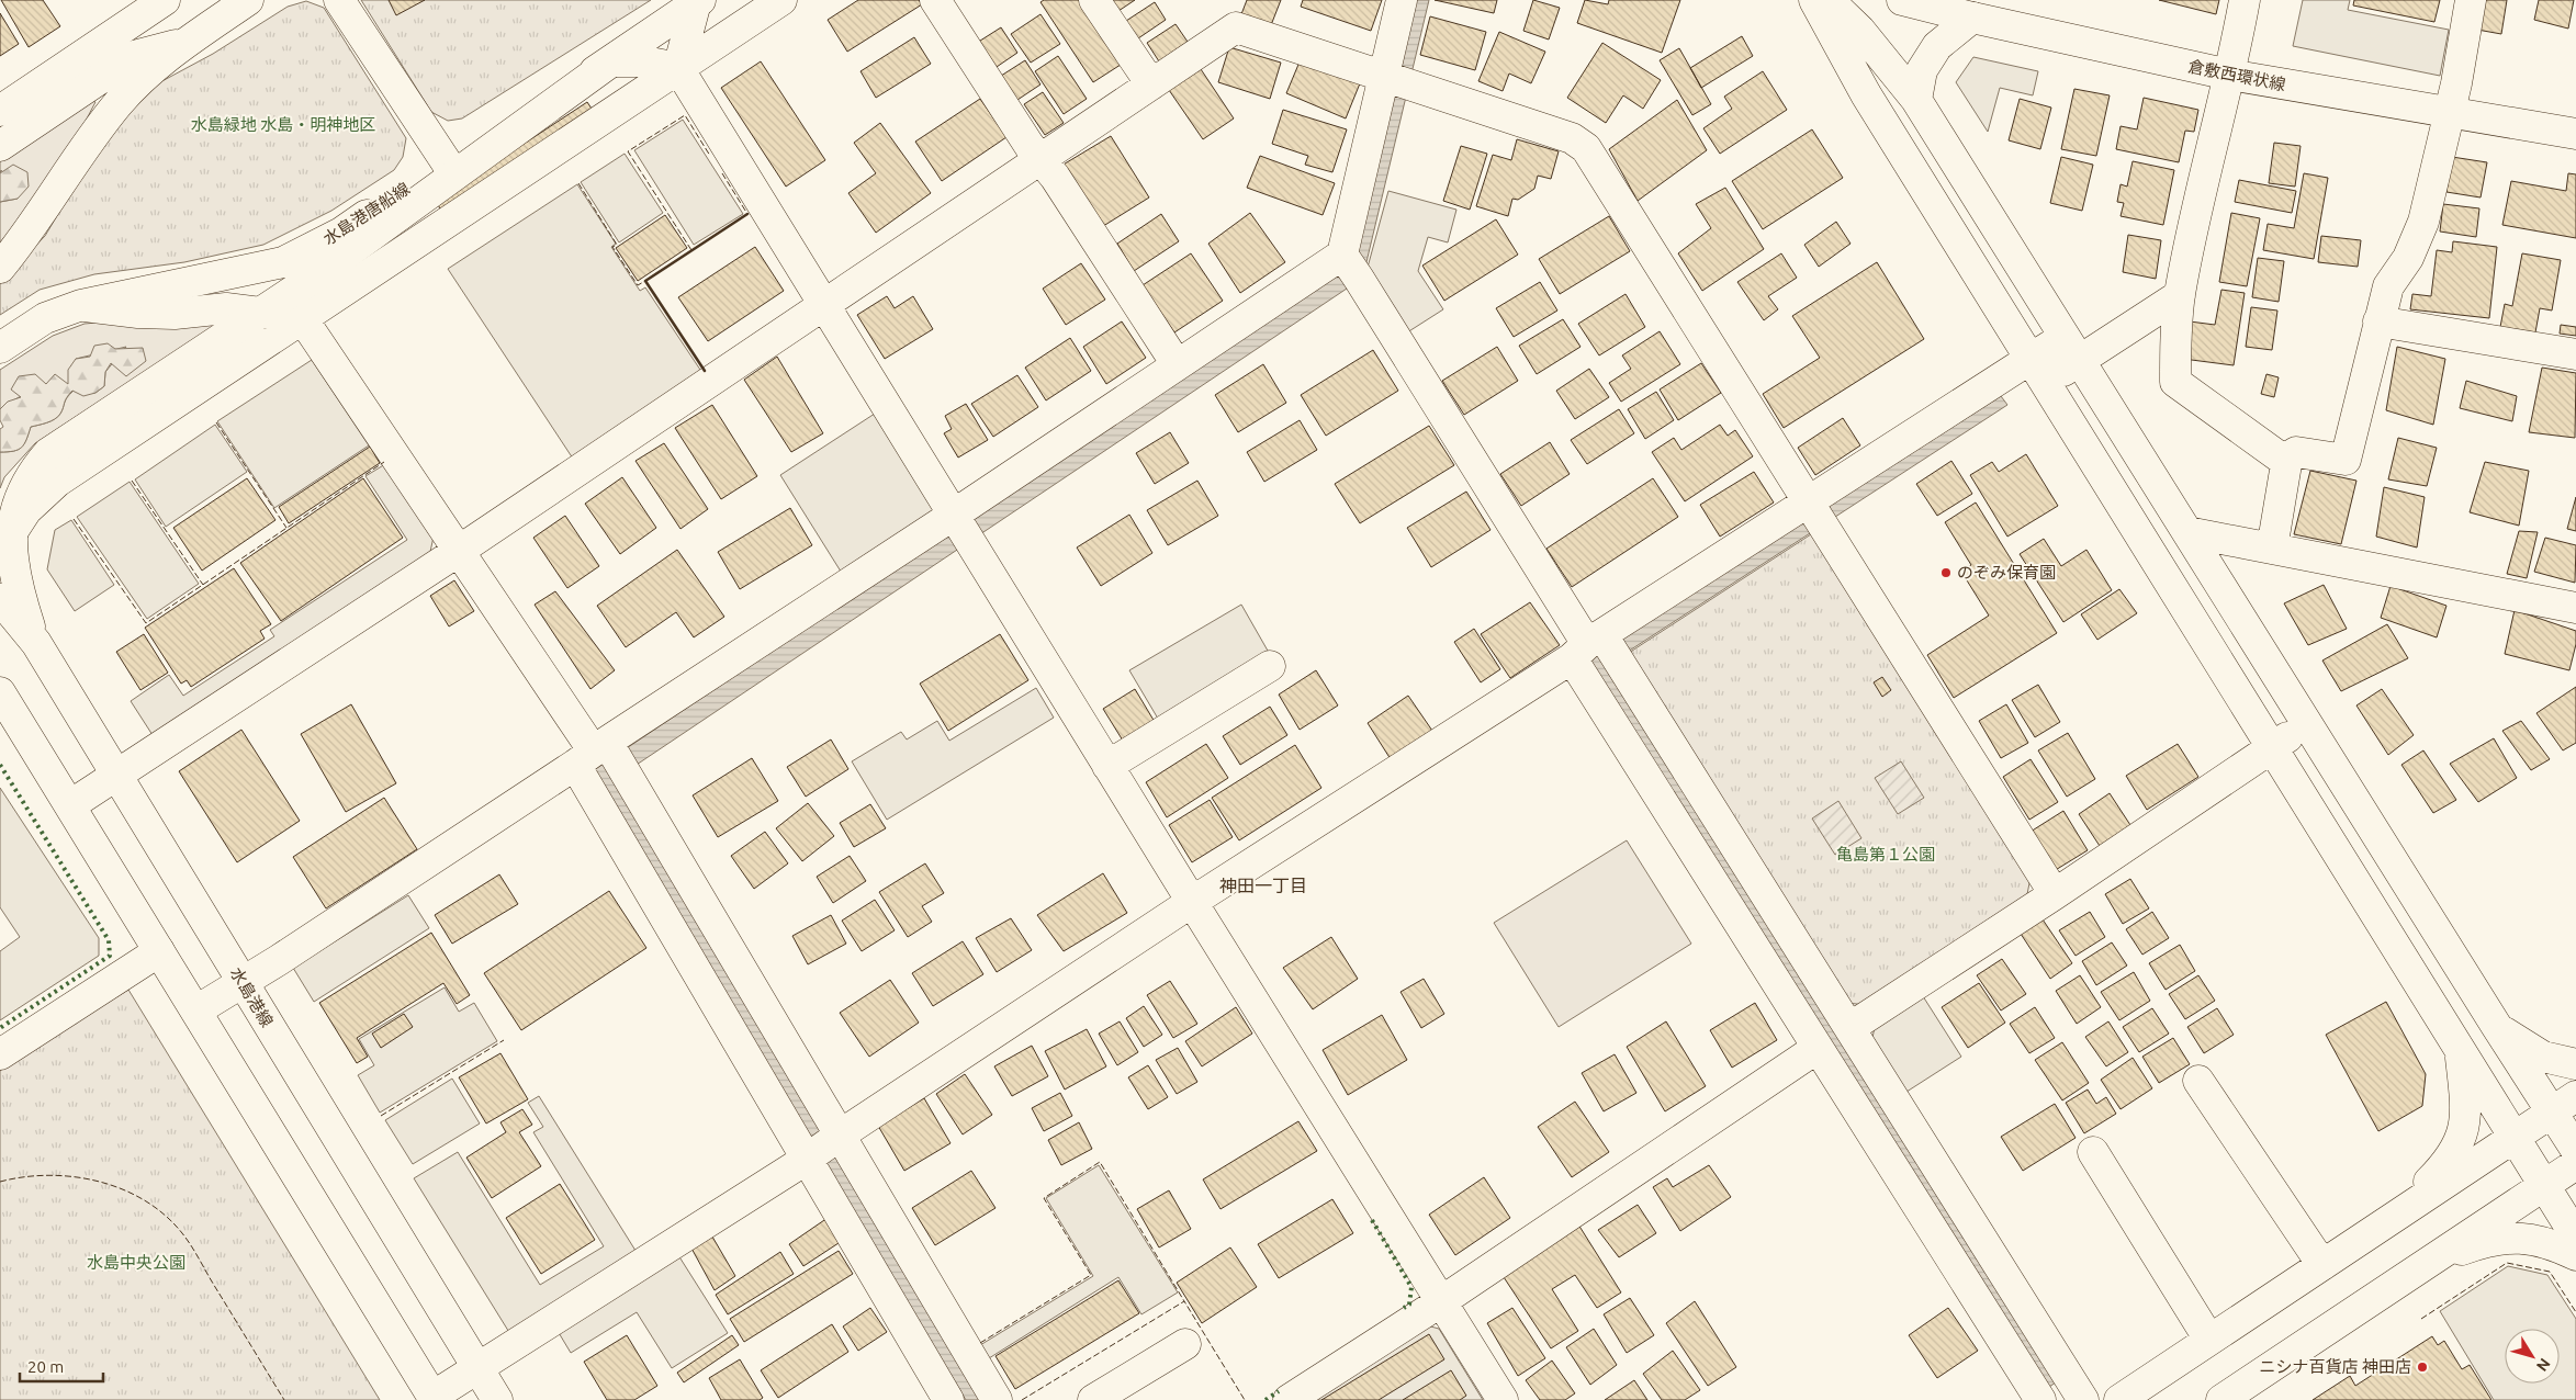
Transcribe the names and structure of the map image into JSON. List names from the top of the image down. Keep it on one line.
{"streets":{"street":["倉敷西環状線","水島港唐船線","水島港線"]},"districts":["神田一丁目"],"parks":["水島緑地 水島・明神地区","亀島第１公園","水島中央公園"],"places":["のぞみ保育園","ニシナ百貨店 神田店"],"scale_bar":"20 m","north":"bottom right"}
